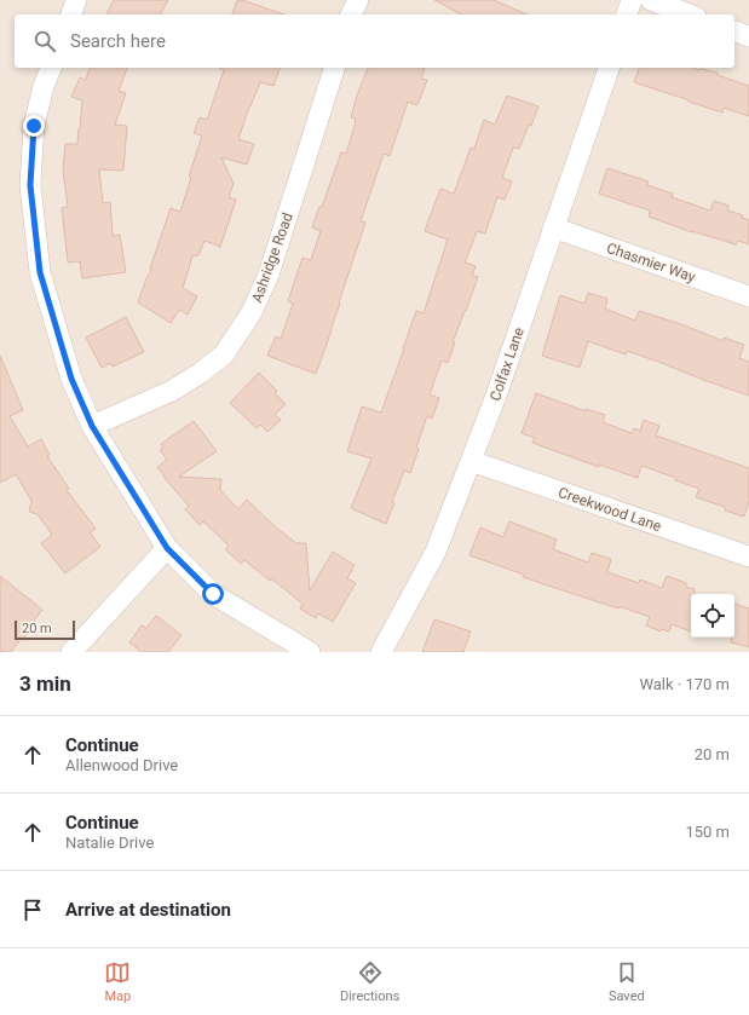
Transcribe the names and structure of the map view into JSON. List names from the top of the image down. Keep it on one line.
{"streets":{"street":["Ashridge Road","Chasmier Way","Colfax Lane","Creekwood Lane"]},"crossings":[["Chasmier Way","Colfax Lane"],["Colfax Lane","Creekwood Lane"]],"scale_bar":"20 m","page":{"search":"Search here","scale":"20 m","heading":["3 min","Walk · 170 m"],"list":[["Continue","Allenwood Drive","20 m"],["Continue","Natalie Drive","150 m"],"Arrive at destination"],"nav":["Map","Directions","Saved"]}}
